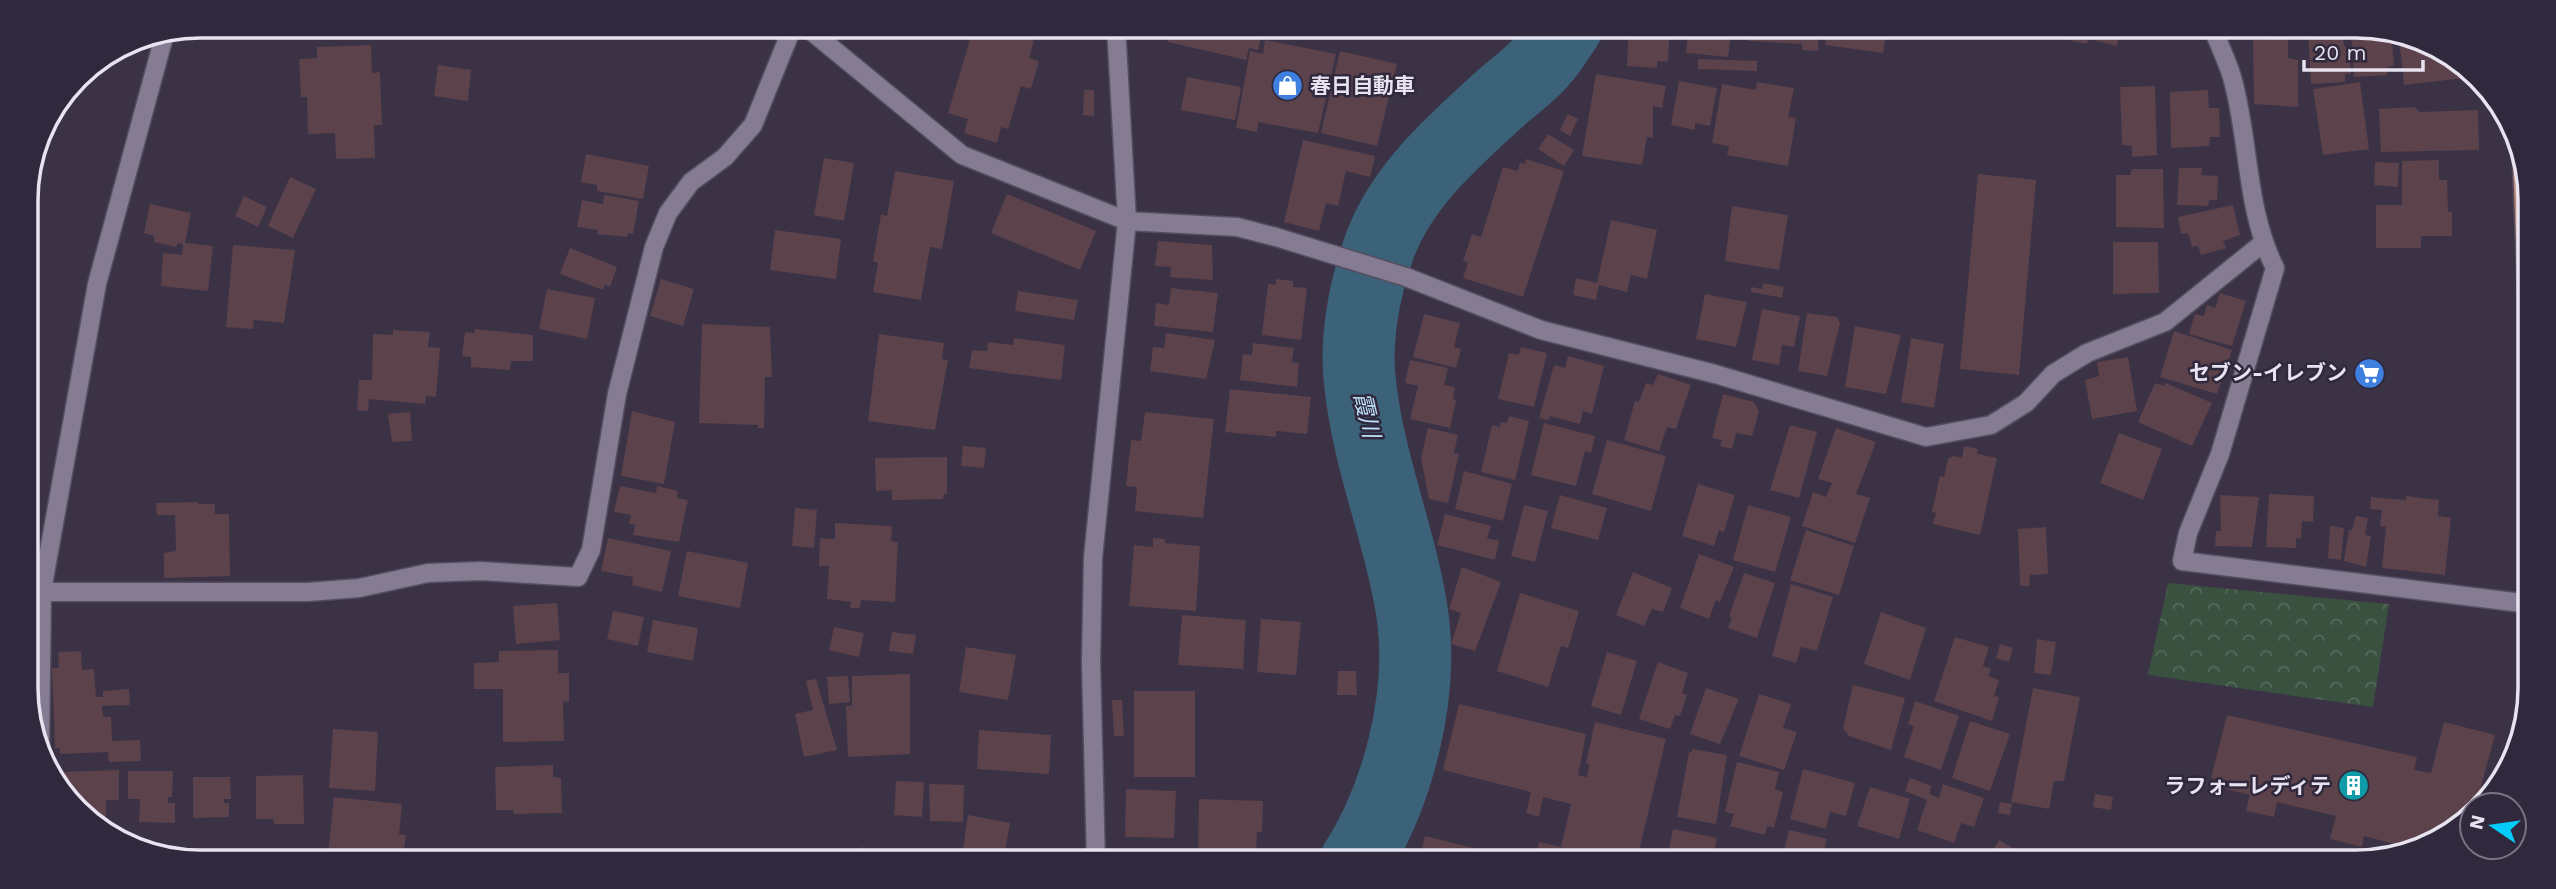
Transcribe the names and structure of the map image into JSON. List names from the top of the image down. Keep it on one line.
{"water":["霞川"],"places":{"shop":["春日自動車"],"supermarket":["セブン-イレブン"],"building":["ラフォーレディテ"]},"scale_bar":"20 m","north":"left"}
